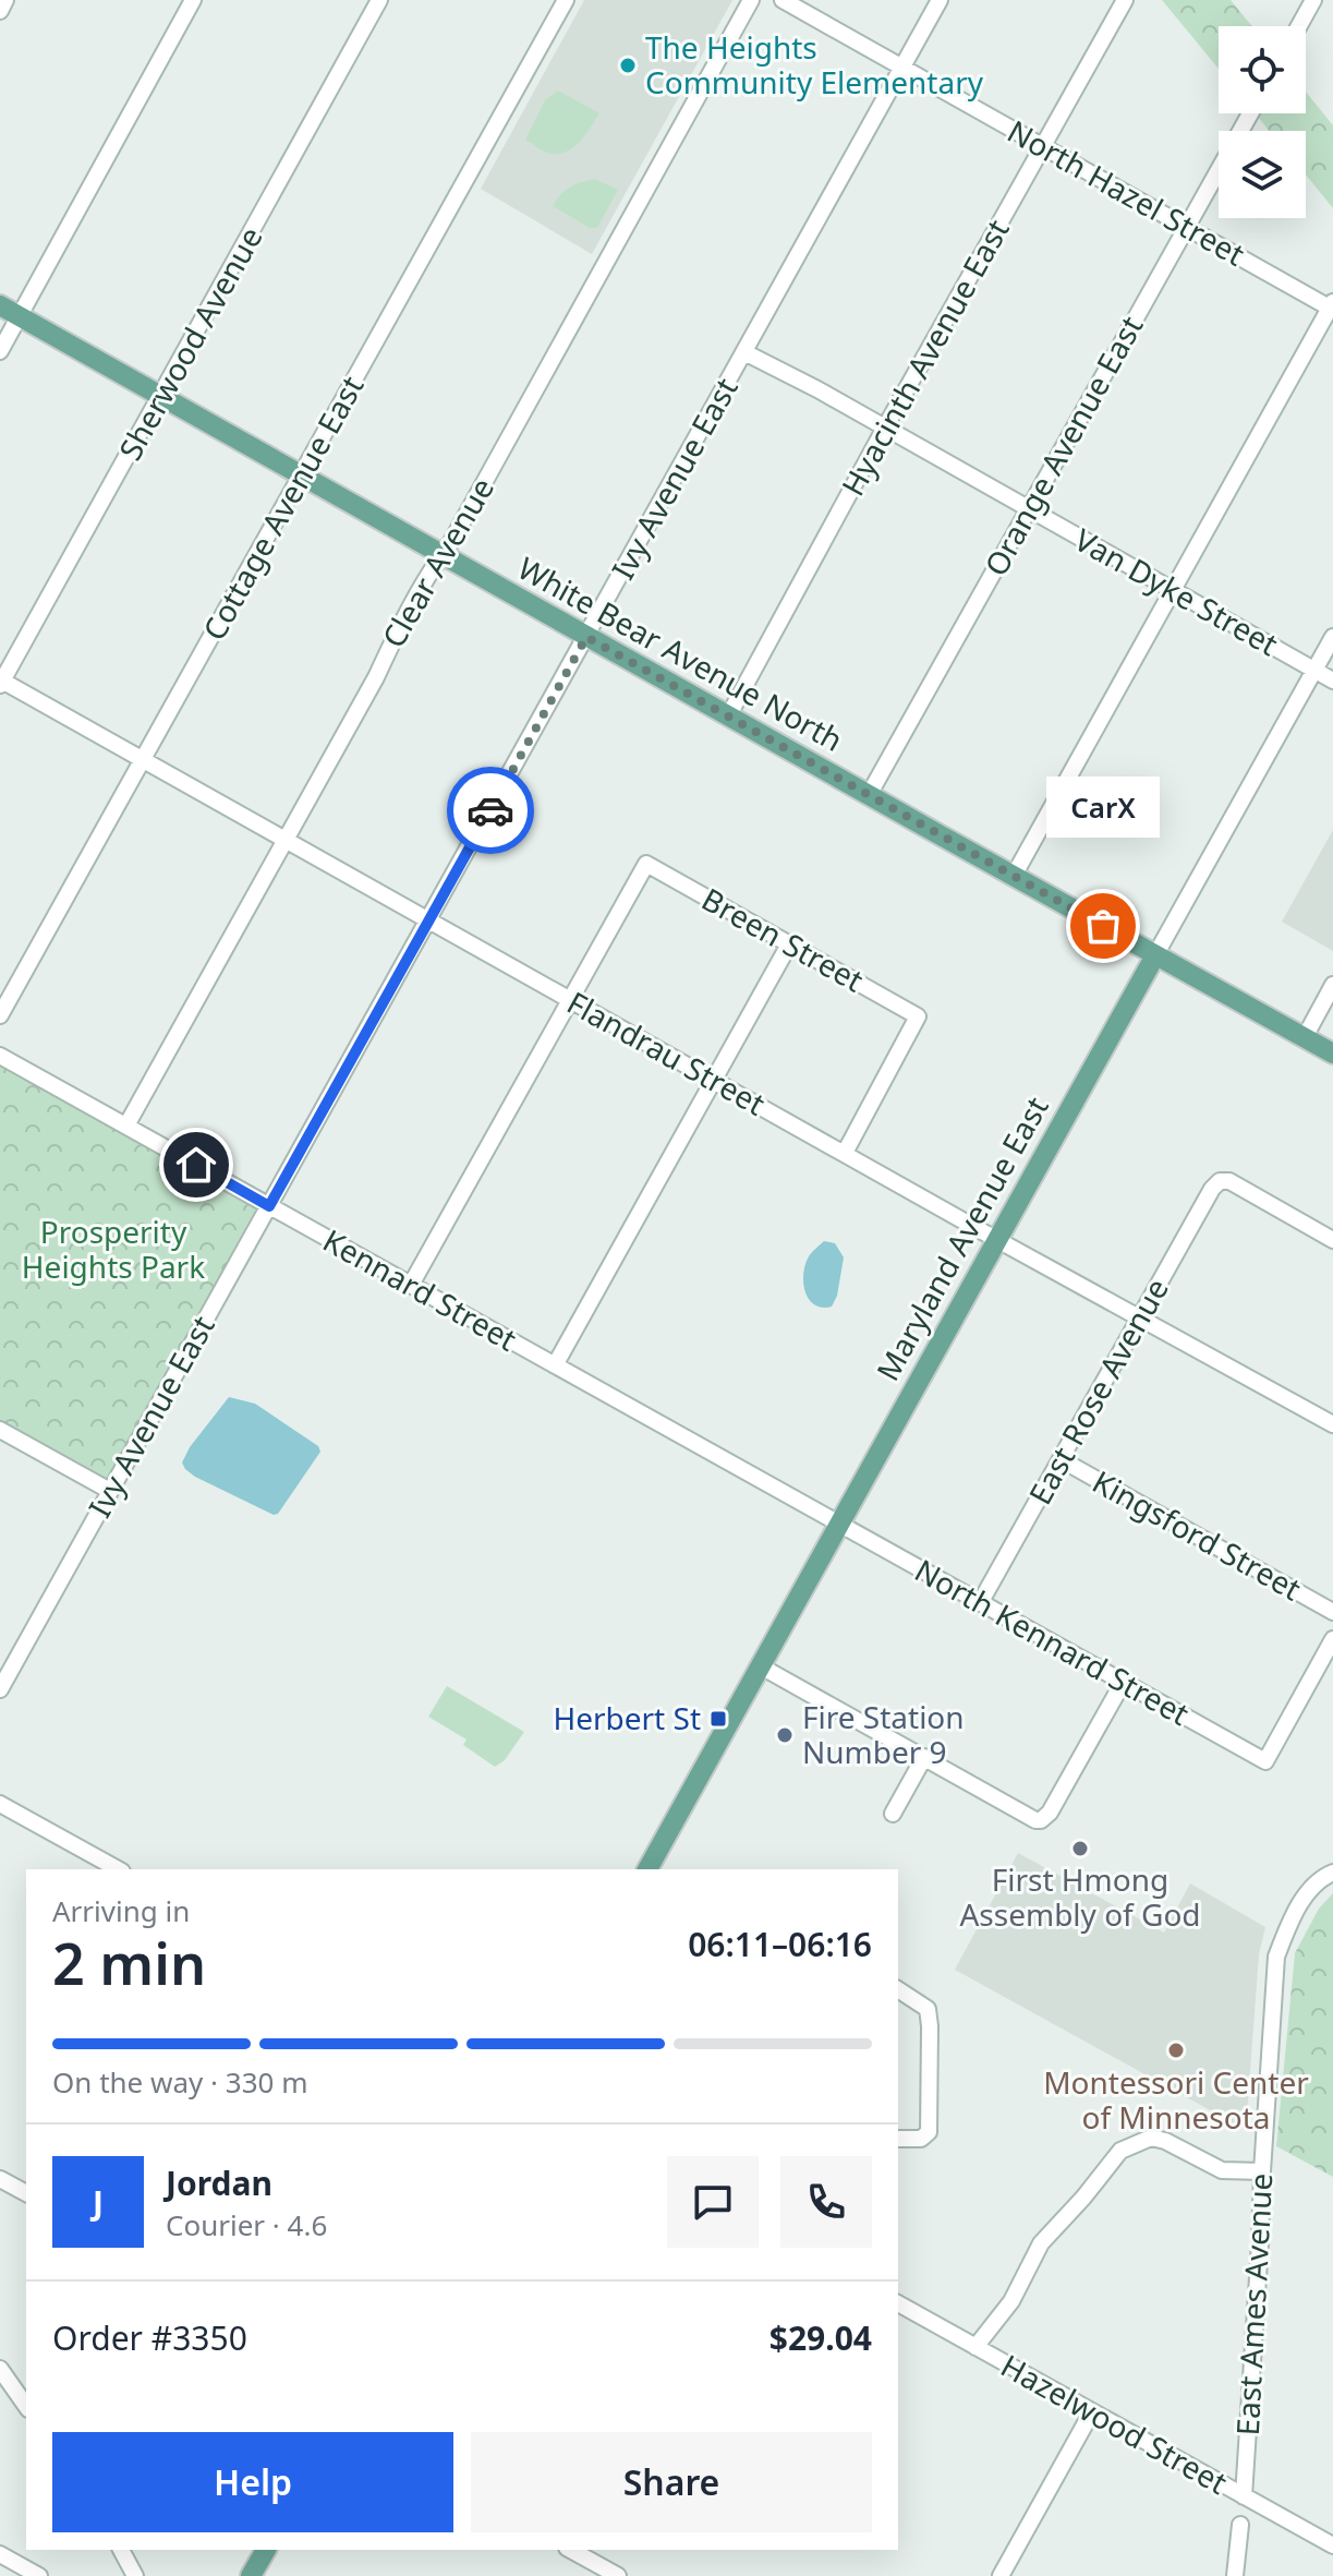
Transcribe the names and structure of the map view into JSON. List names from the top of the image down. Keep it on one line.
{"streets":{"main road":["White Bear Avenue North","Maryland Avenue East"],"street":["North Hazel Street","Sherwood Avenue","Hyacinth Avenue East","Orange Avenue East","Ivy Avenue East","Cottage Avenue East","Clear Avenue","Van Dyke Street","Breen Street","Flandrau Street","Kennard Street","East Rose Avenue","Kingsford Street","North Kennard Street","East Ames Avenue","Hazelwood Street"]},"crossings":[["North Hazel Street","Hyacinth Avenue East"],["North Hazel Street","Orange Avenue East"],["North Hazel Street","Ivy Avenue East"],["Sherwood Avenue","White Bear Avenue North"],["Sherwood Avenue","Flandrau Street"],["Hyacinth Avenue East","Van Dyke Street"],["Hyacinth Avenue East","White Bear Avenue North"],["Orange Avenue East","Van Dyke Street"],["Orange Avenue East","White Bear Avenue North"],["Ivy Avenue East","Van Dyke Street"],["Ivy Avenue East","White Bear Avenue North"],["Ivy Avenue East","Flandrau Street"],["Ivy Avenue East","Kennard Street"],["Cottage Avenue East","White Bear Avenue North"],["Cottage Avenue East","Flandrau Street"],["Clear Avenue","White Bear Avenue North"],["Clear Avenue","Flandrau Street"],["Clear Avenue","Kennard Street"],["Van Dyke Street","Maryland Avenue East"],["White Bear Avenue North","Maryland Avenue East"],["Breen Street","Flandrau Street"],["Flandrau Street","Maryland Avenue East"],["Flandrau Street","East Rose Avenue"],["Maryland Avenue East","Kennard Street"],["Maryland Avenue East","North Kennard Street"],["Kennard Street","North Kennard Street"],["East Rose Avenue","Kingsford Street"],["East Rose Avenue","North Kennard Street"],["East Ames Avenue","Hazelwood Street"]],"parks":["Prosperity Heights Park"],"places":{"other":["The Heights Community Elementary","CarX","Fire Station Number 9","First Hmong Assembly of God","Montessori Center of Minnesota"],"transit":["Herbert St"]},"page":{"bubble":"CarX","heading":["2 min","Arriving in","06:11–06:16"],"panel":["Jordan","Courier · 4.6","Order #3350","$29.04"],"bar":"On the way · 330 m","round":"J","buttons":["Help","Share"]}}
